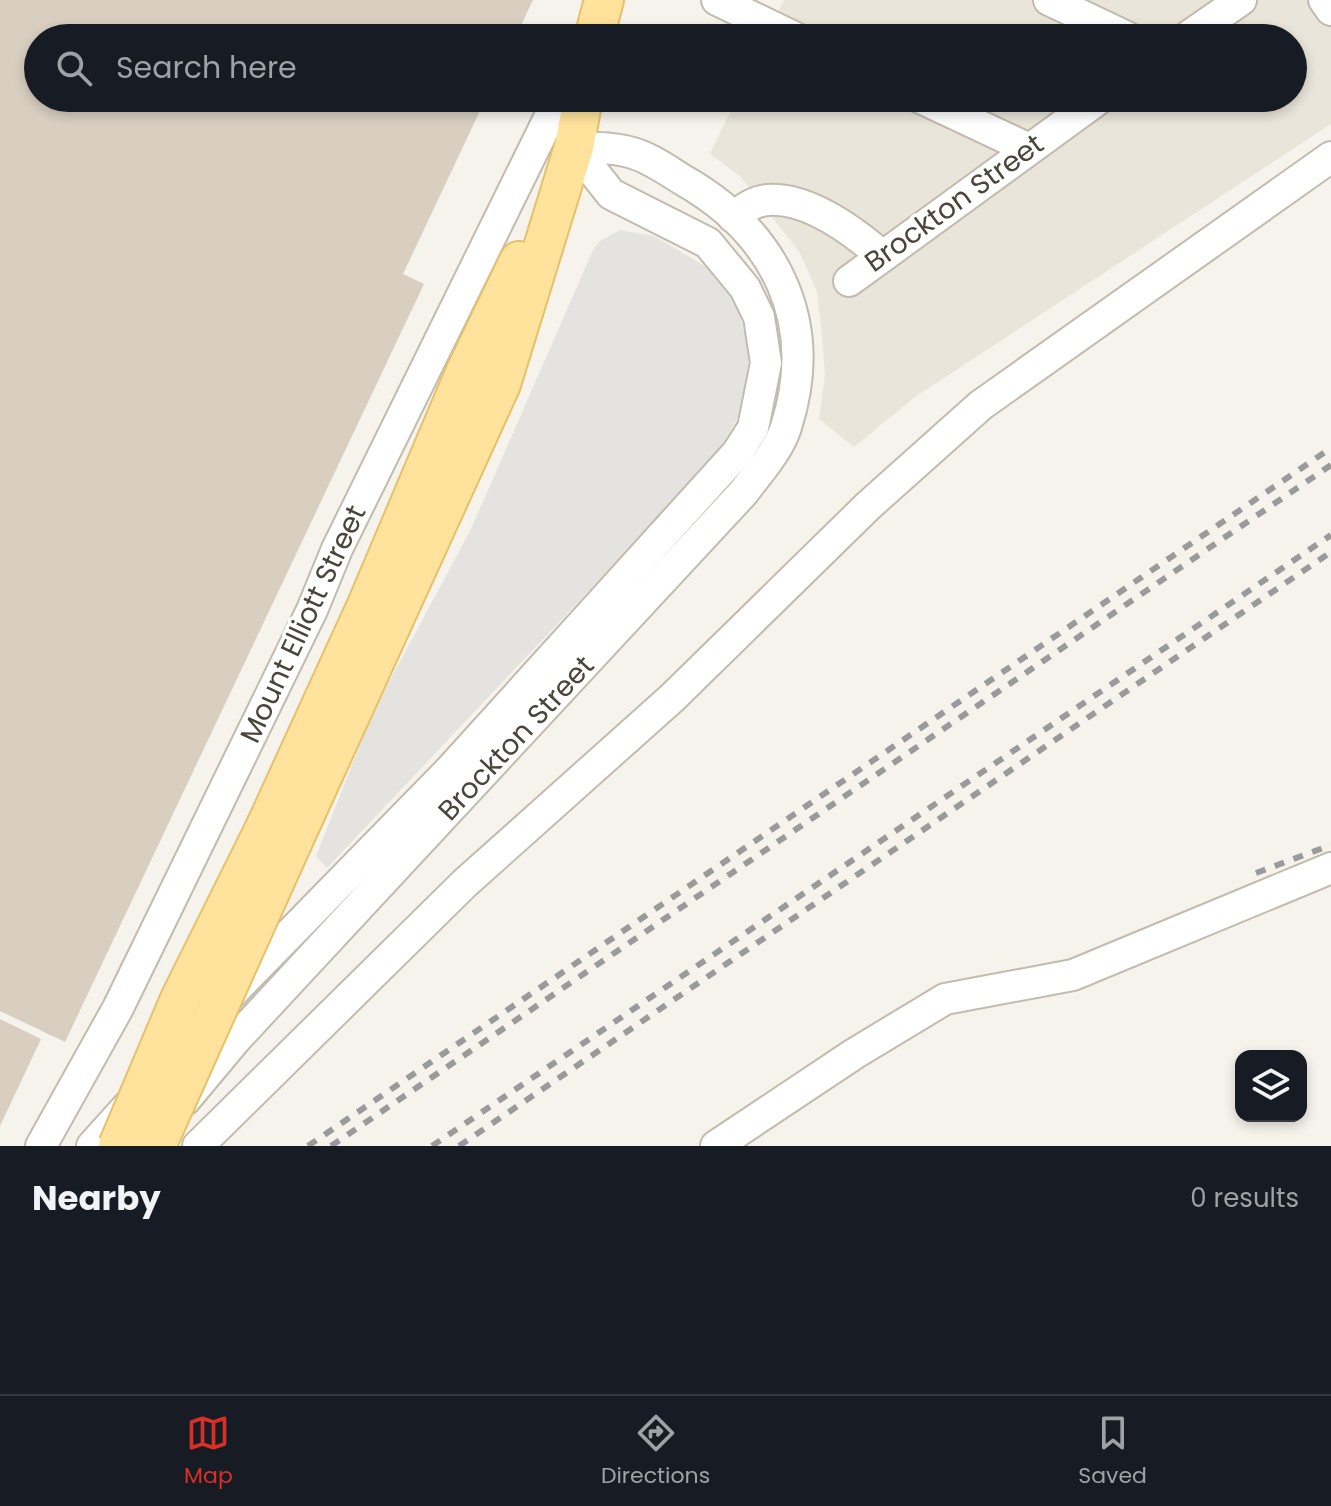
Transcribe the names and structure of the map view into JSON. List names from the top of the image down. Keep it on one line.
{"streets":{"street":["Brockton Street","Mount Elliott Street"]},"page":{"search":"Search here","heading":["Nearby","0 results"],"nav":["Map","Directions","Saved"]}}
